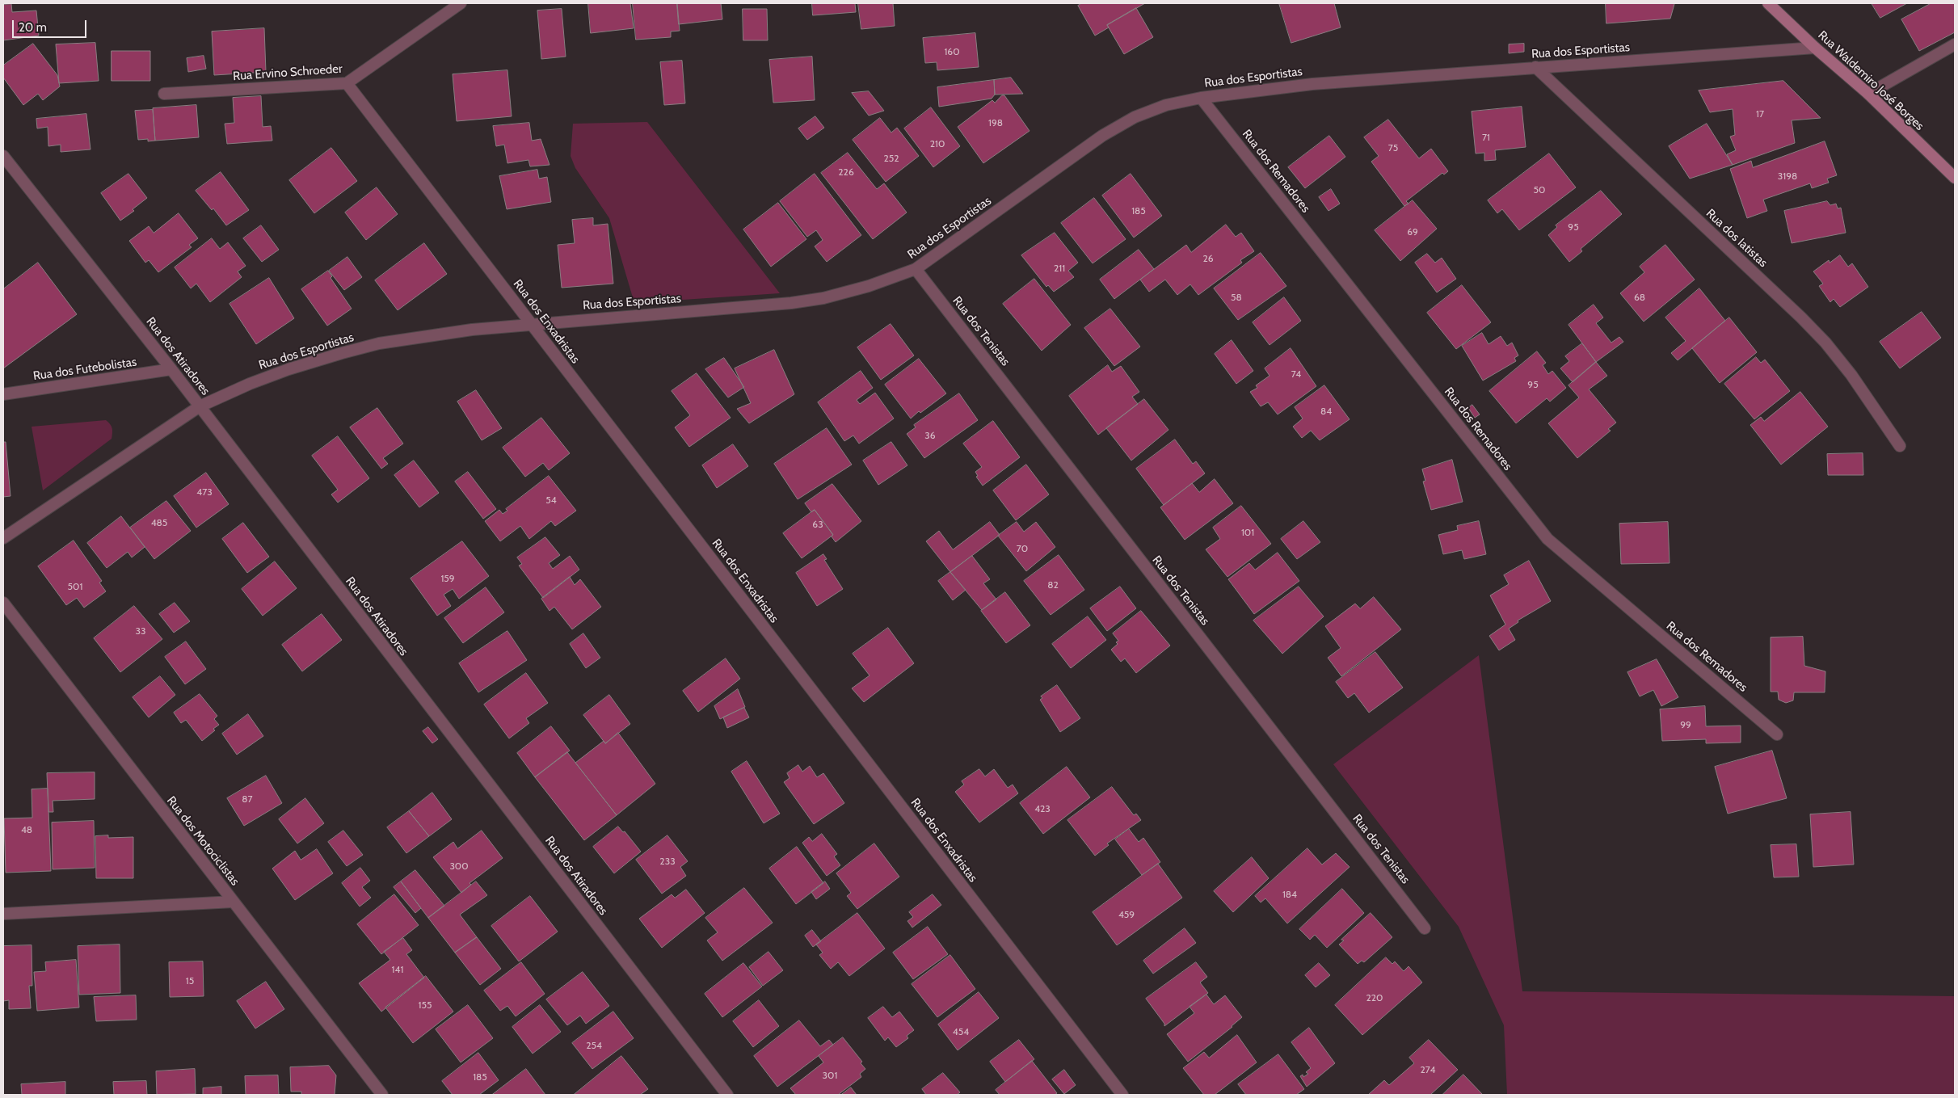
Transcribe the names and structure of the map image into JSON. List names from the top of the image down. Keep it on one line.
{"streets":{"main road":["Rua Waldemiro José Borges"],"street":["Rua dos Esportistas","Rua Ervino Schroeder","Rua dos Remadores","Rua dos Iatistas","Rua dos Enxadristas","Rua dos Tenistas","Rua dos Atiradores","Rua dos Futebolistas","Rua dos Motociclistas"]},"crossings":[["Rua dos Esportistas","Rua Waldemiro José Borges"],["Rua dos Esportistas","Rua dos Remadores"],["Rua dos Esportistas","Rua dos Iatistas"],["Rua dos Esportistas","Rua dos Enxadristas"],["Rua dos Esportistas","Rua dos Tenistas"],["Rua dos Esportistas","Rua dos Atiradores"],["Rua Ervino Schroeder","Rua dos Enxadristas"],["Rua dos Atiradores","Rua dos Futebolistas"]],"house_numbers":["160","17","198","71","210","75","252","226","3198","50","185","95","69","26","211","58","68","74","95","84","36","473","54","485","63","101","70","159","82","501","33","99","87","423","48","233","300","184","459","141","15","220","155","454","254","274","301","185"],"scale_bar":"20 m"}
